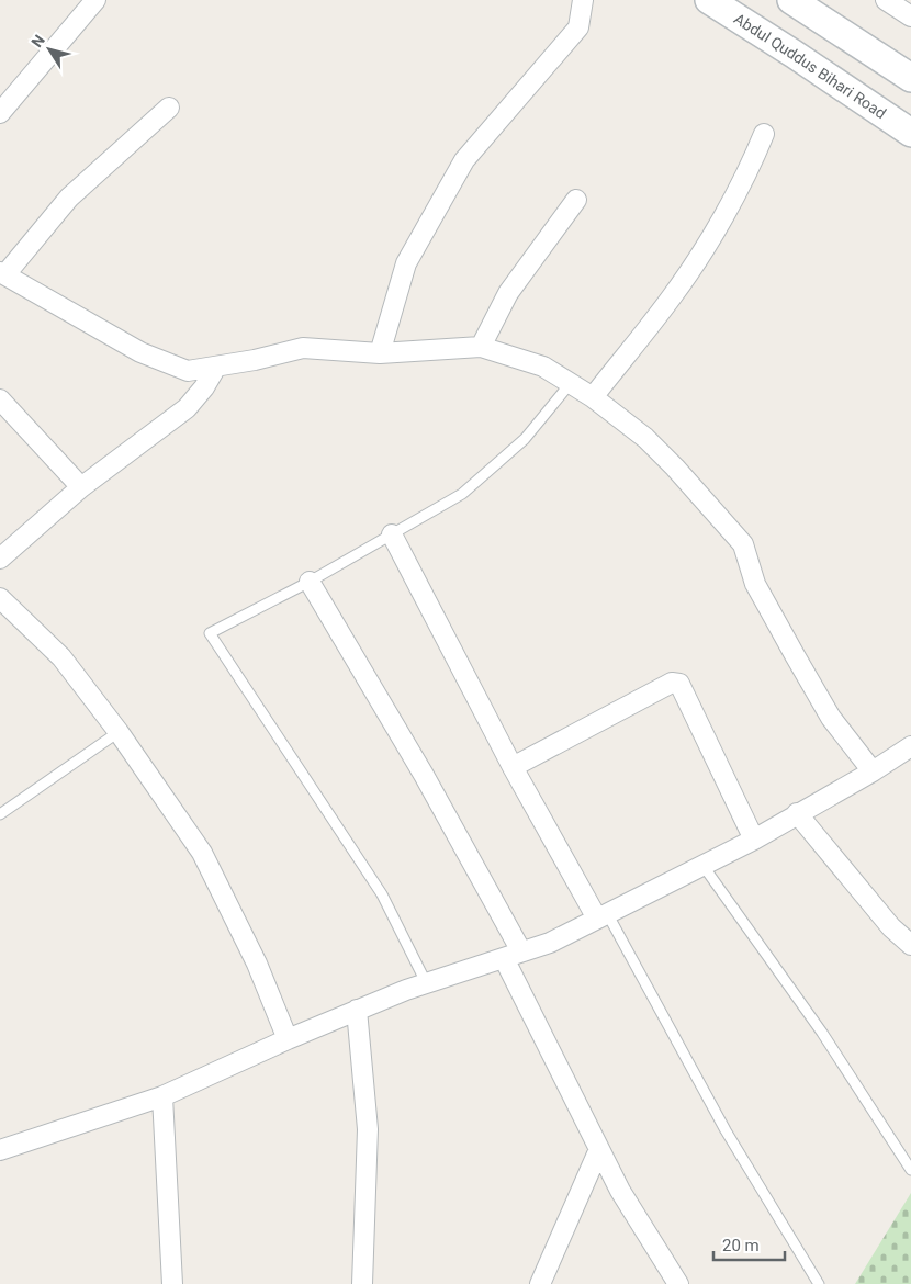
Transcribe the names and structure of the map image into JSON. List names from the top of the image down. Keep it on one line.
{"streets":{"main road":["Abdul Quddus Bihari Road"]},"scale_bar":"20 m","north":"top left"}
